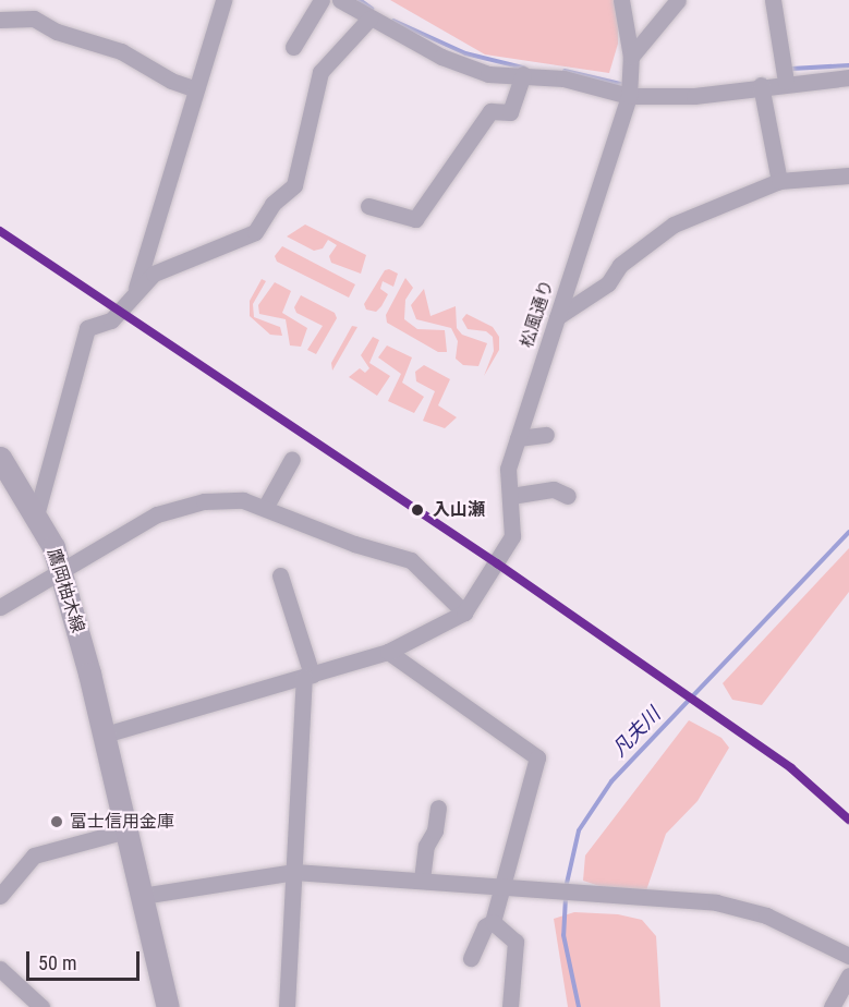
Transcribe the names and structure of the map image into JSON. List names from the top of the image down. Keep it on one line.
{"streets":{"main road":["鷹岡柚木線"],"street":["松風通り"]},"water":["凡夫川"],"places":["入山瀬","富士信用金庫"],"scale_bar":"50 m"}
